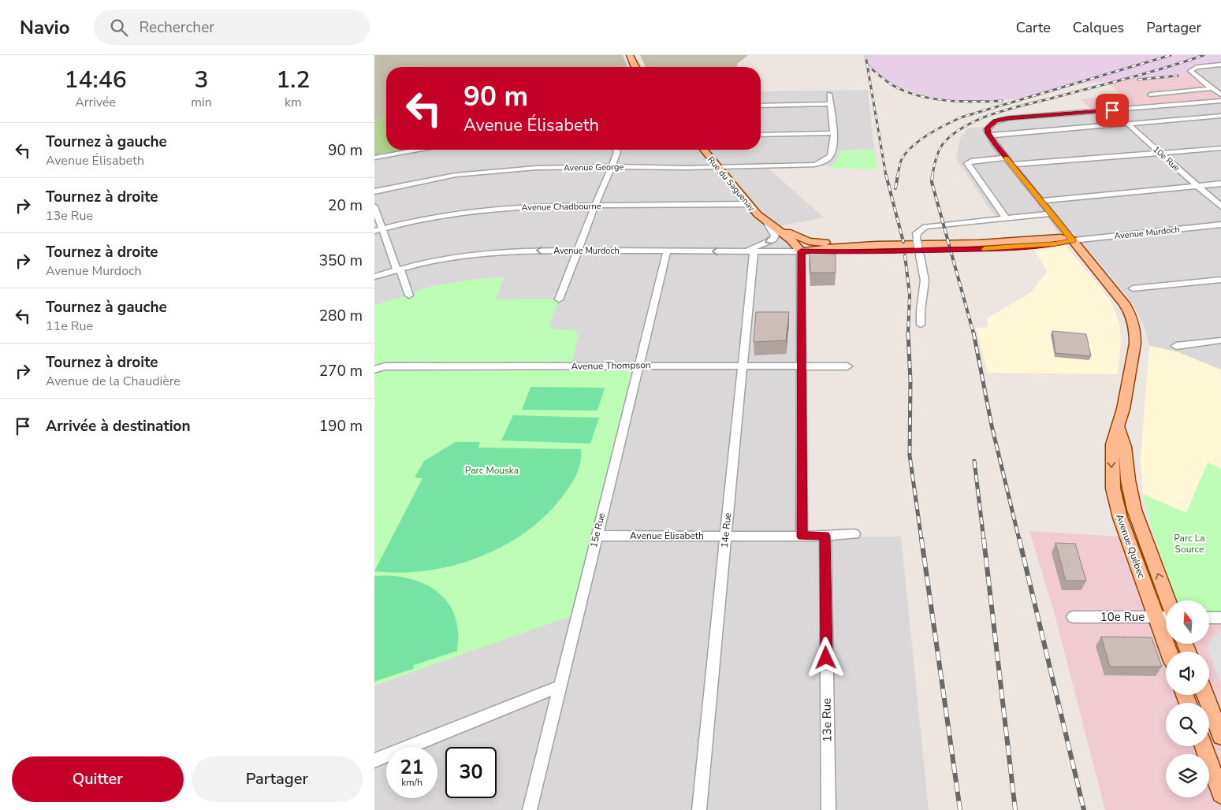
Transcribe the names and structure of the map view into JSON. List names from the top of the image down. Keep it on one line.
{"streets":{"main road":["Rue du Saguenay","Avenue Murdoch","Avenue Québec"],"street":["10e Rue","Avenue George","Avenue Chadbourne","Avenue Thompson","15e Rue","14e Rue","Avenue Élisabeth","13e Rue"]},"crossings":[["10e Rue","Avenue Québec"],["Avenue George","Rue du Saguenay"],["Rue du Saguenay","Avenue Chadbourne"],["Rue du Saguenay","Avenue Murdoch"],["Avenue Murdoch","15e Rue"],["Avenue Murdoch","14e Rue"],["Avenue Murdoch","Avenue Québec"],["Avenue Thompson","15e Rue"],["Avenue Thompson","14e Rue"],["15e Rue","Avenue Élisabeth"],["14e Rue","Avenue Élisabeth"],["Avenue Élisabeth","13e Rue"]],"parks":["Parc Mouska","Parc La Source"],"north":"top","page":{"header":"Navio","search":"Rechercher","nav":["Carte","Calques","Partager"],"eta":["14:46","Arrivée","3","min","1.2","km"],"turn":["90 m","Avenue Élisabeth"],"list":[{"name":"Tournez à gauche","note":"Avenue Élisabeth","value":"90 m"},{"name":"Tournez à droite","note":"13e Rue","value":"20 m"},{"name":"Tournez à droite","note":"Avenue Murdoch","value":"350 m"},{"name":"Tournez à gauche","note":"11e Rue","value":"280 m"},{"name":"Tournez à droite","note":"Avenue de la Chaudière","value":"270 m"},{"name":"Arrivée à destination","value":"190 m"}],"speed":"21 km/h","limit":"30","buttons":["Quitter","Partager"]}}
